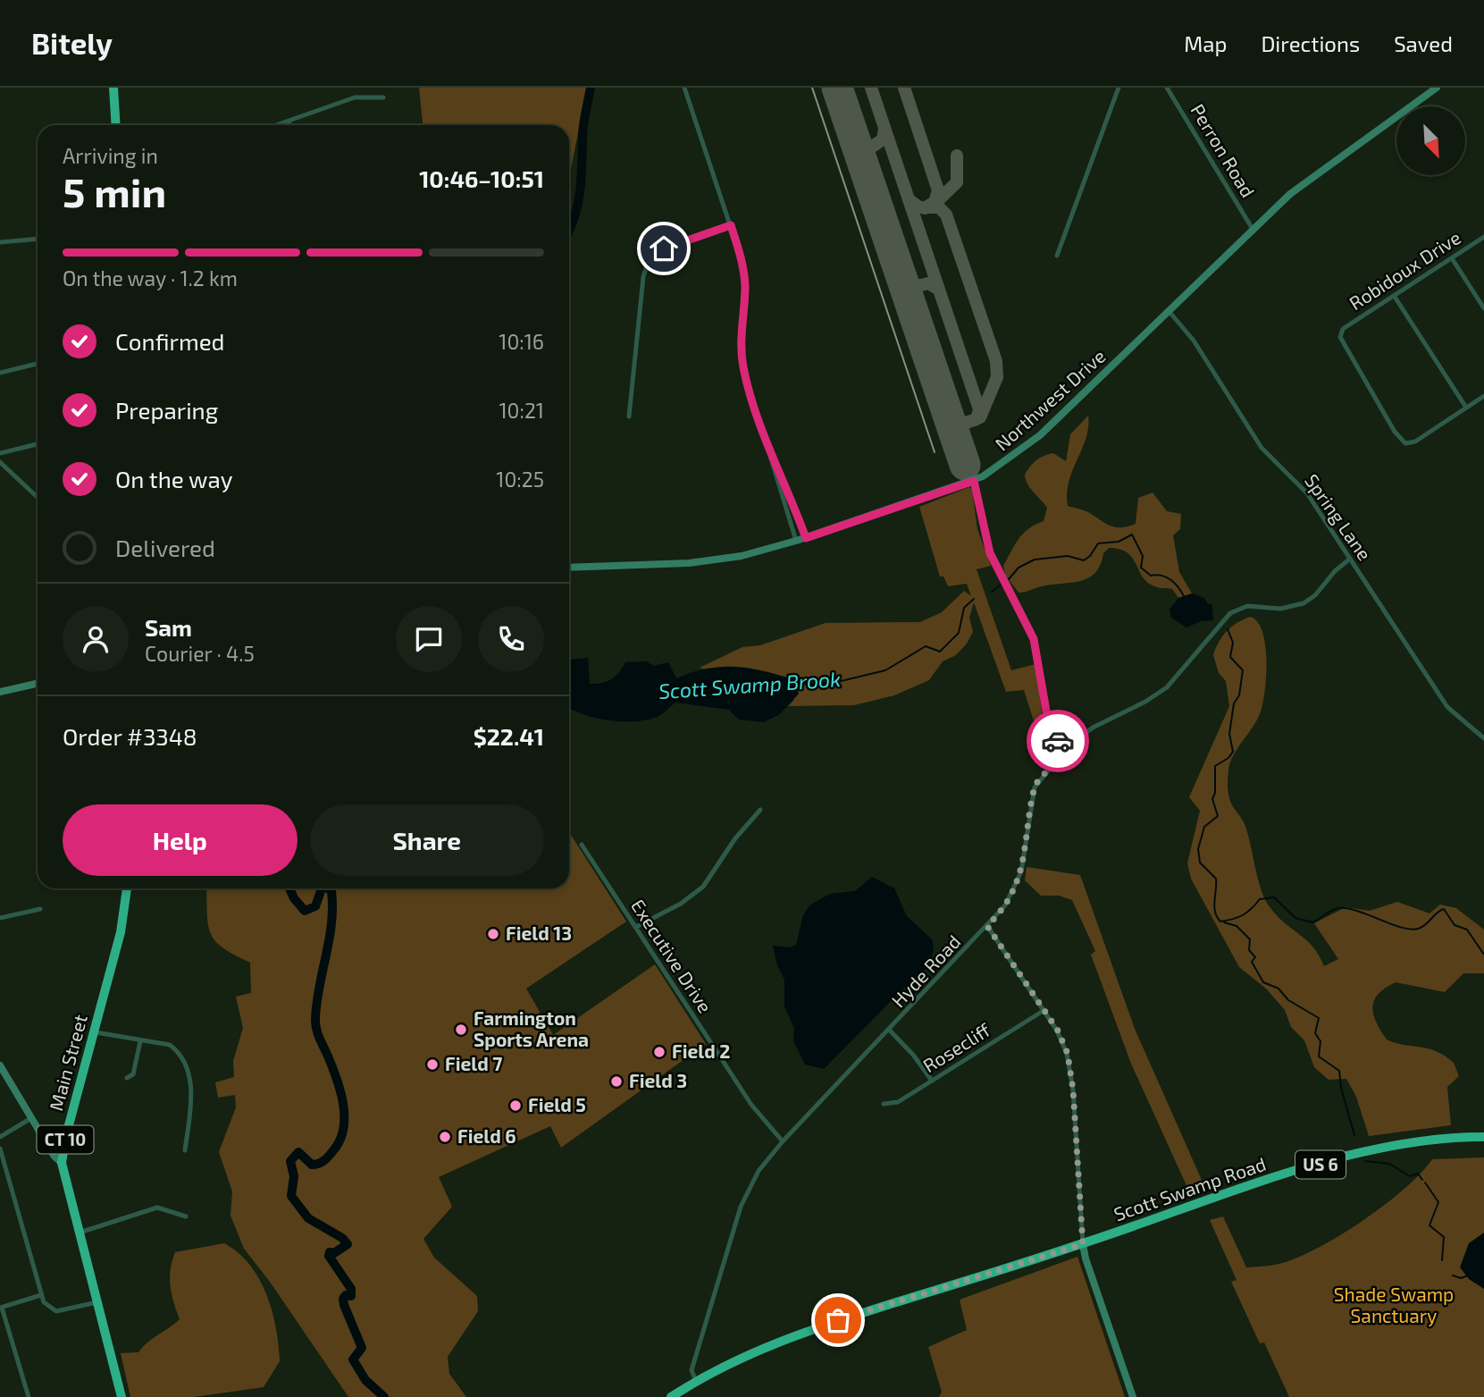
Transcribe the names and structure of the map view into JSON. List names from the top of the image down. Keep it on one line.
{"streets":{"highway":["Main Street","CT 10","US 6","Scott Swamp Road"],"main road":["Northwest Drive"],"street":["Perron Road","Robidoux Drive","Spring Lane","Executive Drive","Hyde Road","Rosecliff"]},"crossings":[["Perron Road","Northwest Drive"],["Northwest Drive","Spring Lane"],["Spring Lane","Hyde Road"],["Executive Drive","Hyde Road"],["Hyde Road","Scott Swamp Road"]],"water":["Scott Swamp Brook"],"parks":["Shade Swamp Sanctuary"],"places":["Field 13","Farmington Sports Arena","Field 2","Field 7","Field 3","Field 5","Field 6"],"north":"bottom right","page":{"header":"Bitely","nav":["Map","Directions","Saved"],"heading":["5 min","Arriving in","10:46–10:51"],"panel":["Sam","Courier · 4.5","Order #3348","$22.41"],"bar":"On the way · 1.2 km","list":[["Confirmed","10:16"],["Preparing","10:21"],["On the way","10:25"],"Delivered"],"buttons":["Help","Share"]}}
